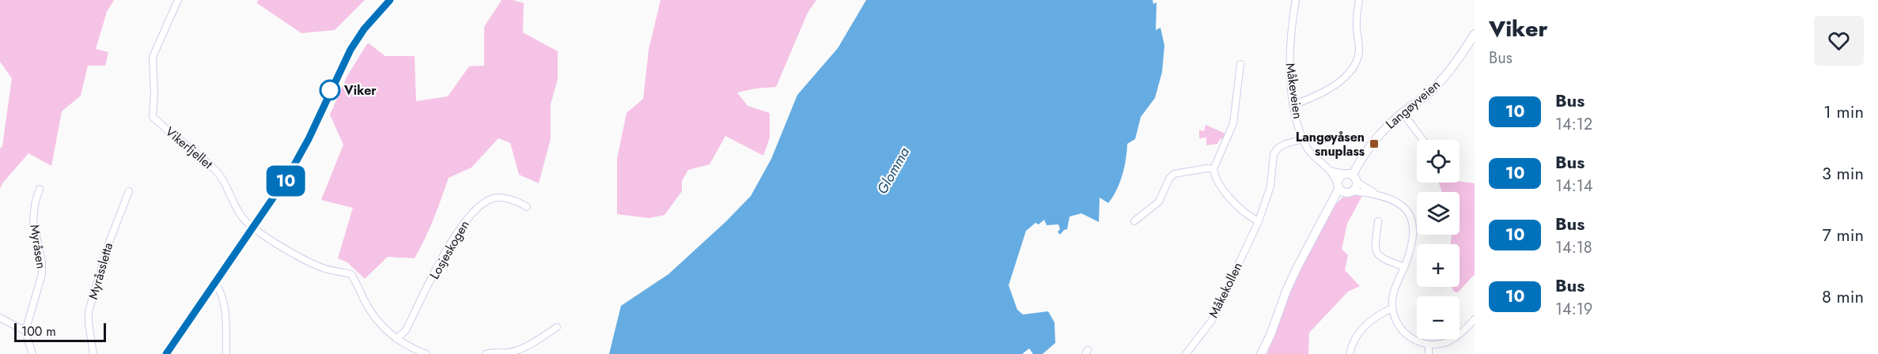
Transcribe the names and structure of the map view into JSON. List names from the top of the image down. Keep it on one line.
{"streets":{"main road":["Langøyveien"],"street":["Måkeveien","Vikerfjellet","Myråsen","Losjeskogen","Myråssletta","Måkekollen"]},"crossings":[["Måkeveien","Langøyveien"],["Måkeveien","Måkekollen"],["Vikerfjellet","Losjeskogen"]],"water":["Glomma"],"places":{"other":["Viker"],"transit":["Langøyåsen snuplass"]},"lines":["bus line 10"],"scale_bar":"100 m","page":{"on_map":"10","heading":["Viker","Bus"],"list":[{"mark":"10","name":"Bus","note":"14:12","value":"1 min"},{"mark":"10","name":"Bus","note":"14:14","value":"3 min"},{"mark":"10","name":"Bus","note":"14:18","value":"7 min"},{"mark":"10","name":"Bus","note":"14:19","value":"8 min"}],"map_buttons":["+","−"],"scale":"100 m"}}
